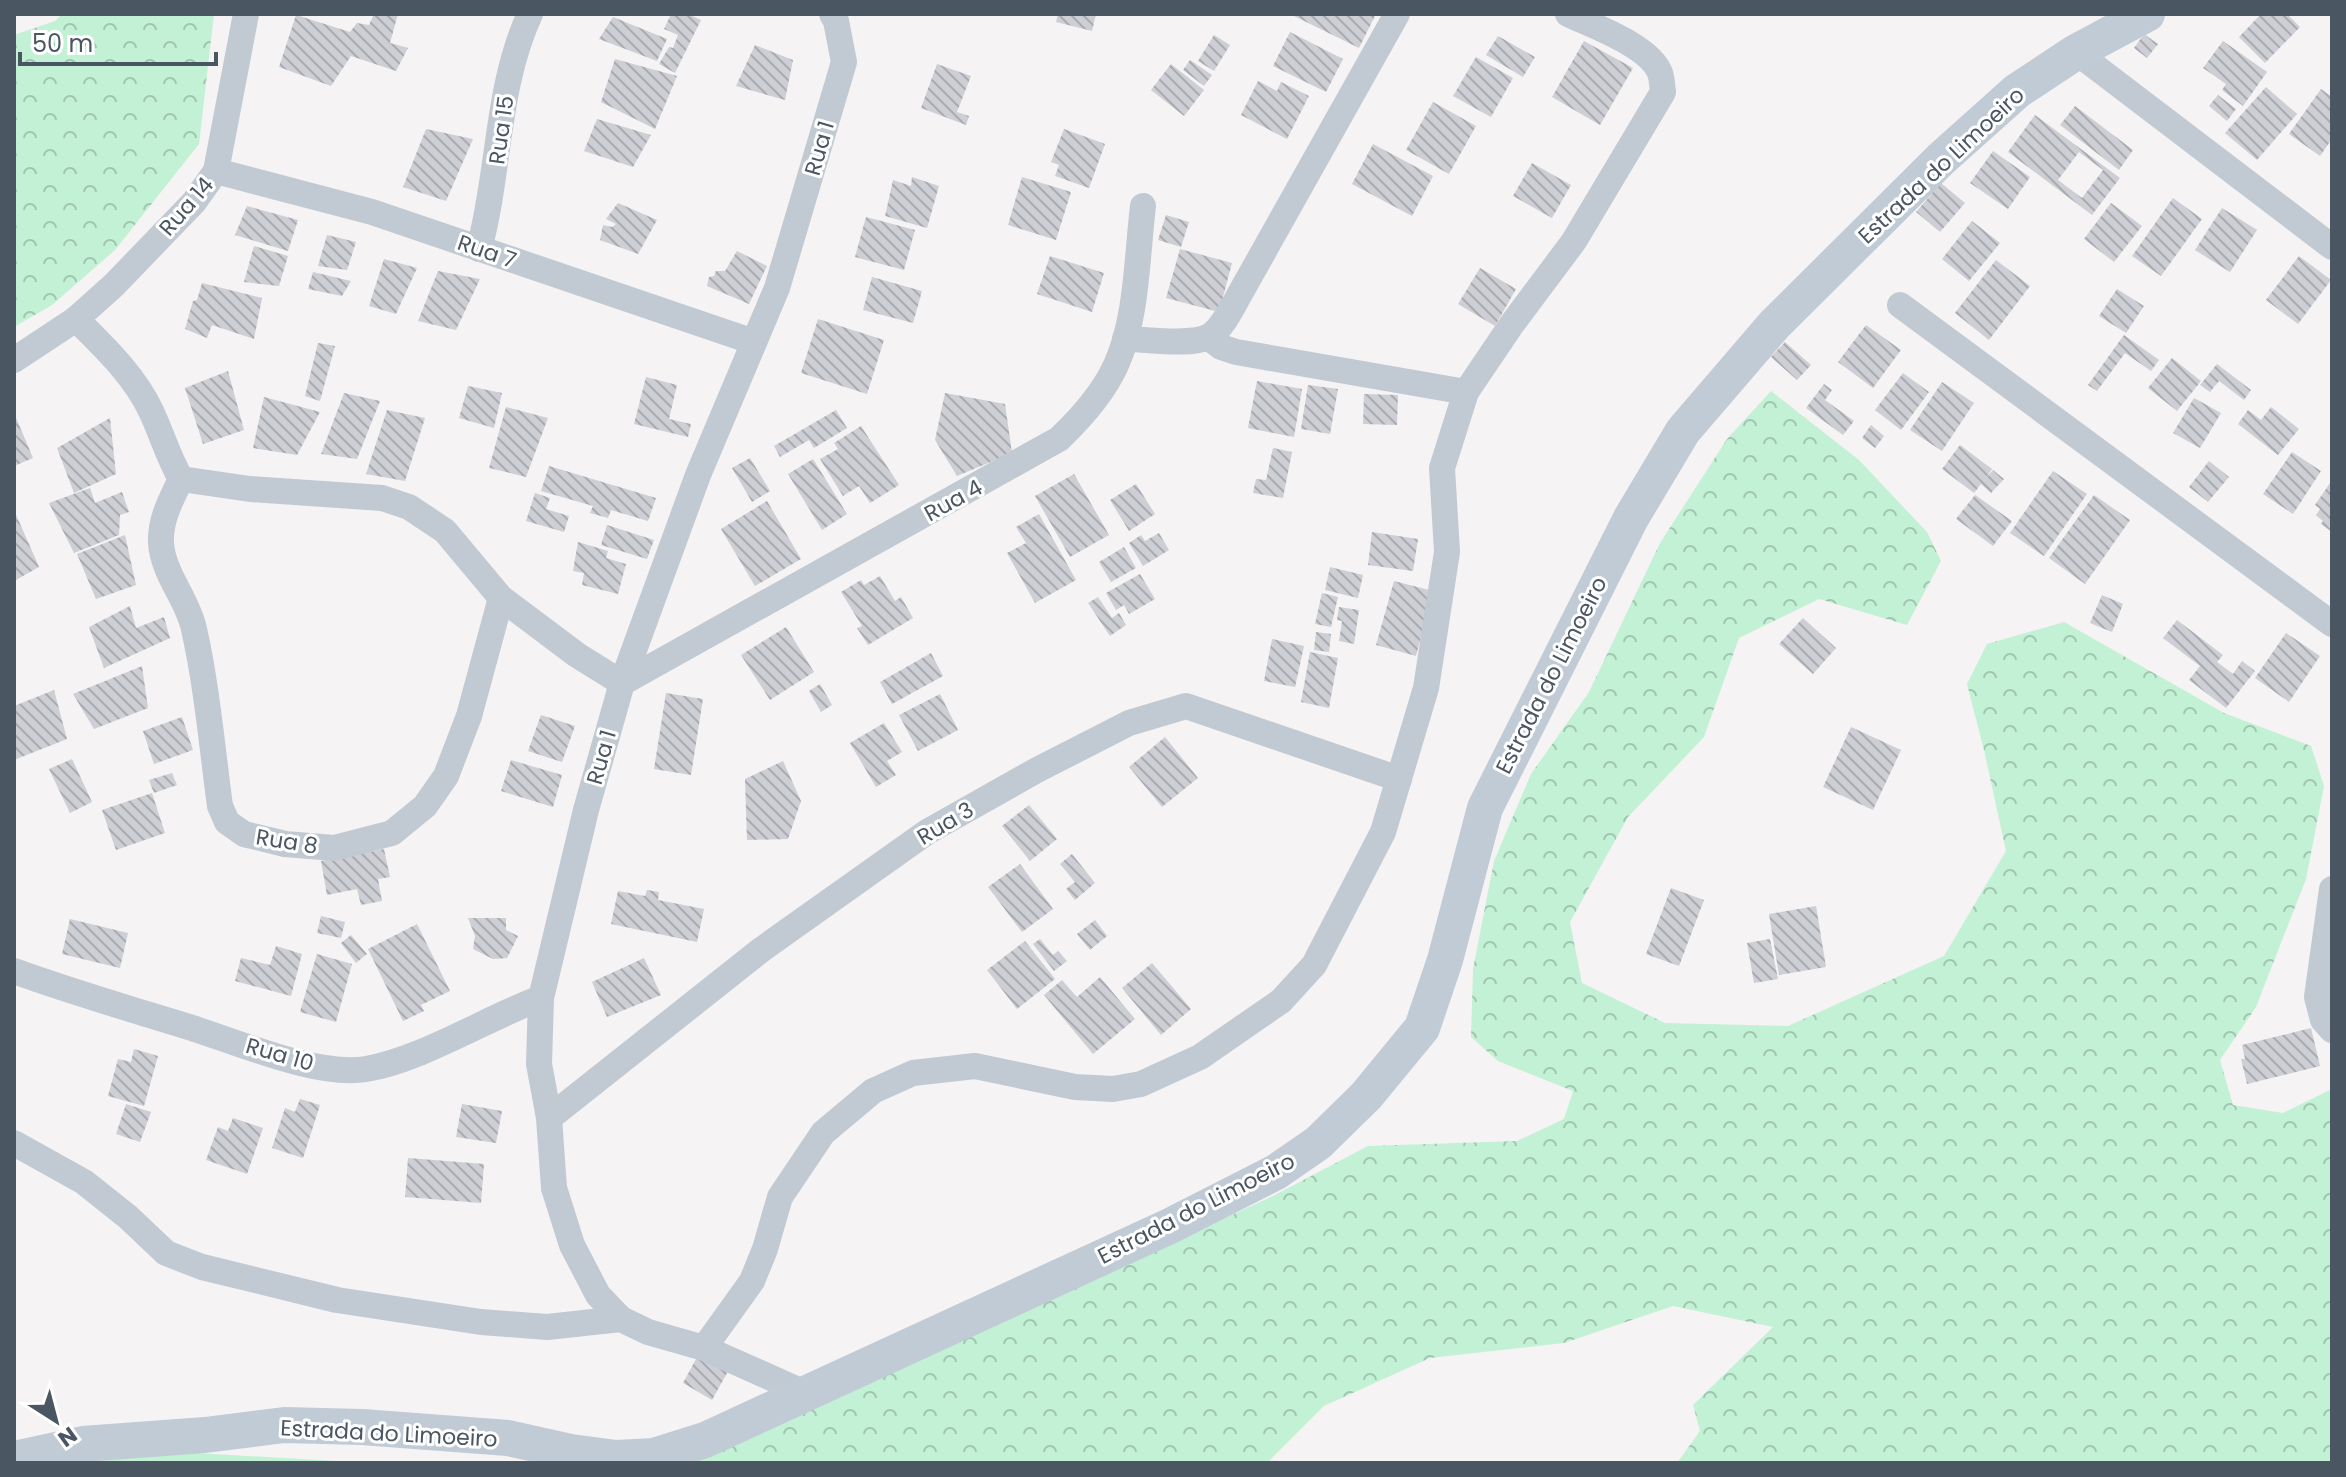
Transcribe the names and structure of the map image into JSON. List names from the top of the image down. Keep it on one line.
{"streets":{"street":["Rua 15","Rua 1","Estrada do Limoeiro","Rua 14","Rua 7","Rua 4","Rua 3","Rua 8","Rua 10"]},"crossings":[["Rua 15","Rua 7"],["Rua 1","Estrada do Limoeiro"],["Rua 1","Rua 7"],["Rua 1","Rua 4"],["Rua 1","Rua 3"],["Rua 1","Rua 10"],["Rua 14","Rua 7"]],"scale_bar":"50 m","north":"bottom right"}
